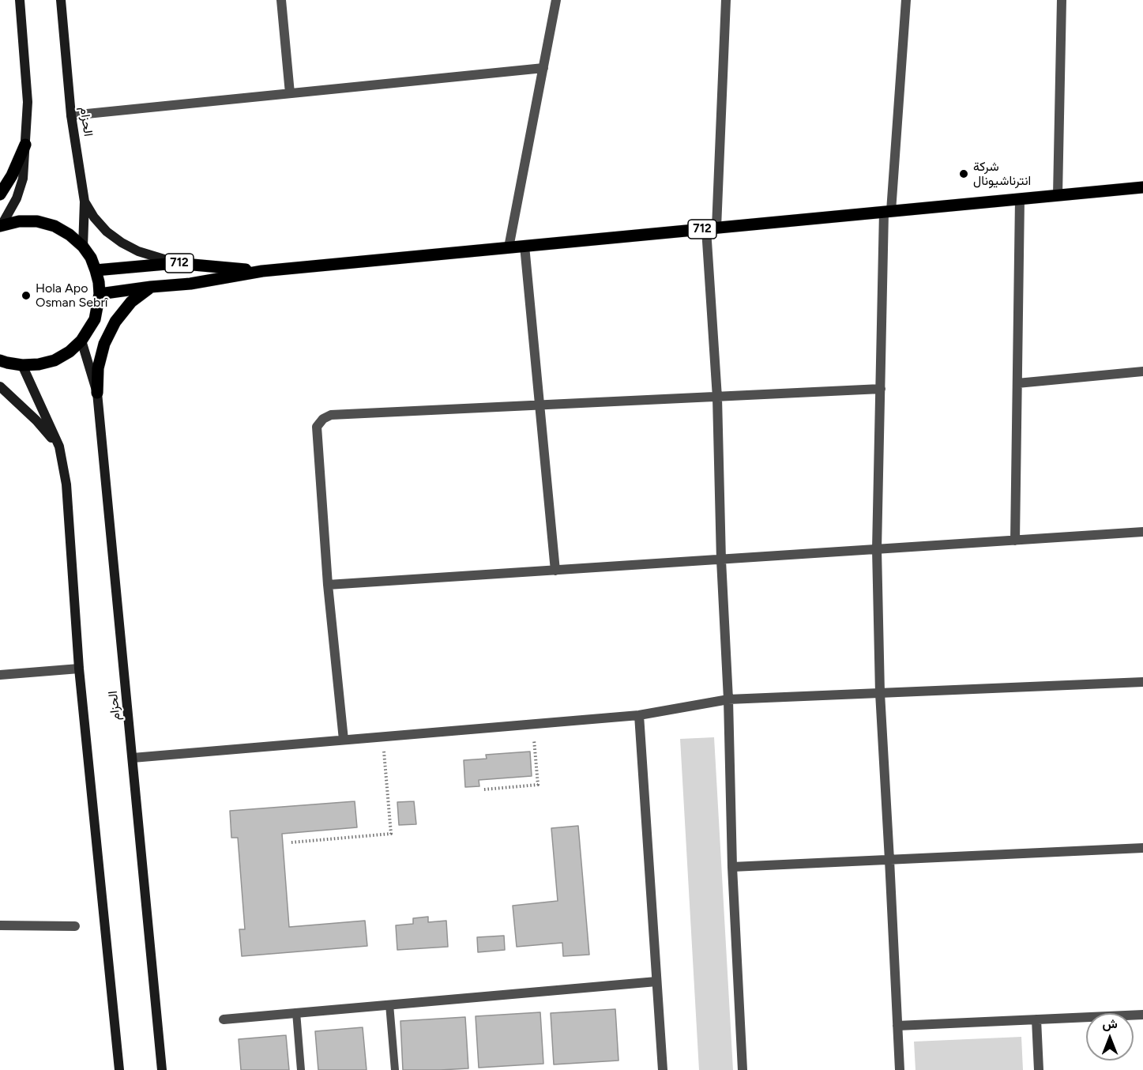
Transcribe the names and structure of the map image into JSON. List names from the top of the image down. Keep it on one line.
{"streets":{"main road":["الحزام","712"]},"places":["شركة انترناشيونال","Hola Apo Osman Sebrî"],"north":"top"}
